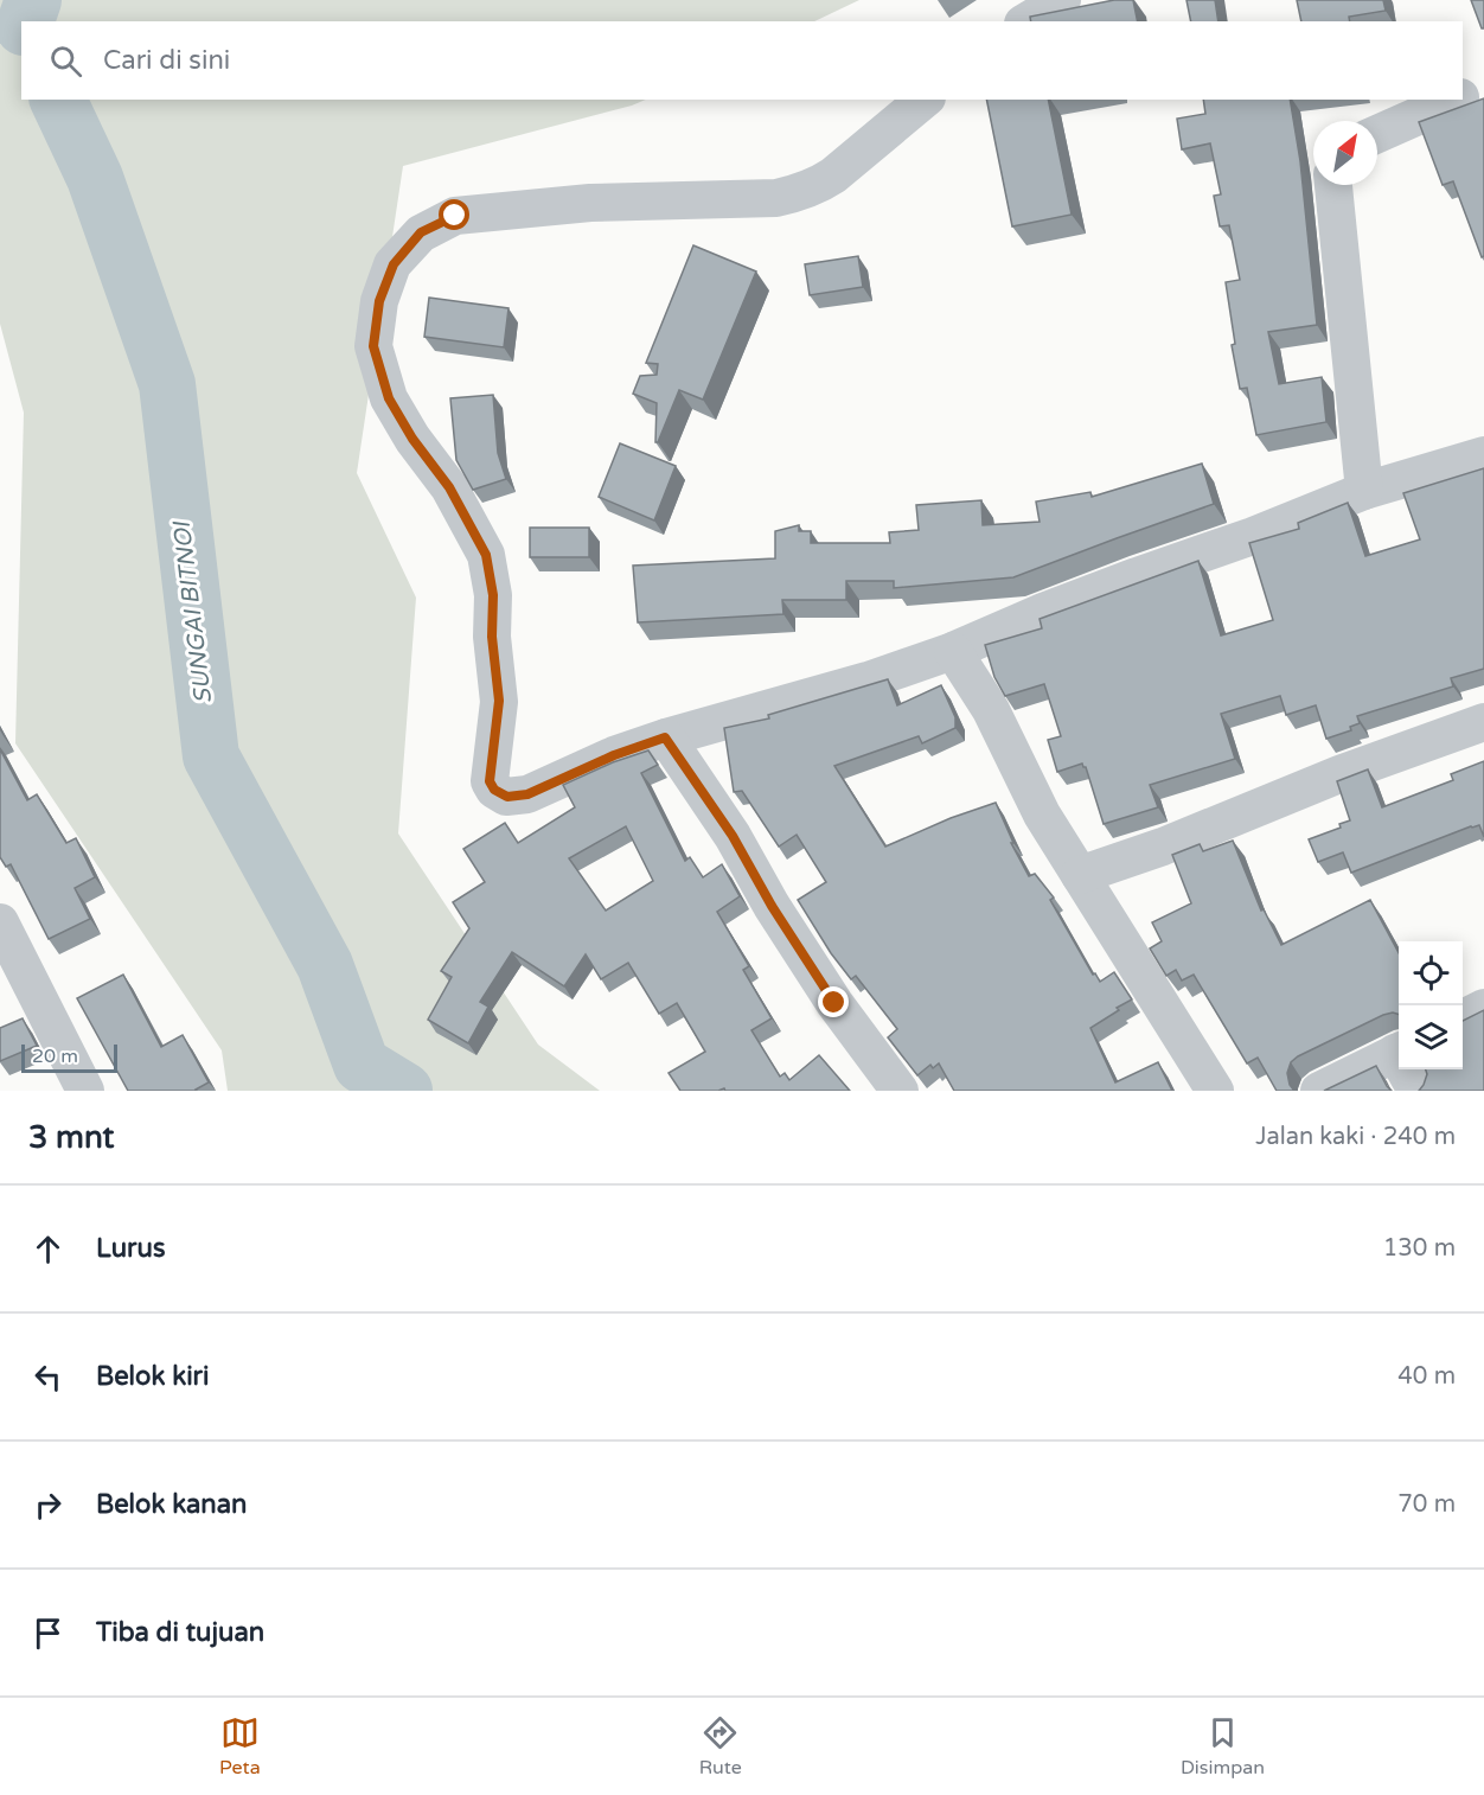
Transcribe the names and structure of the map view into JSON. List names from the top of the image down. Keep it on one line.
{"water":["SUNGAI BITNOI"],"scale_bar":"20 m","north":"top right","page":{"search":"Cari di sini","scale":"20 m","heading":["3 mnt","Jalan kaki · 240 m"],"list":[["Lurus","130 m"],["Belok kiri","40 m"],["Belok kanan","70 m"],"Tiba di tujuan"],"nav":["Peta","Rute","Disimpan"]}}
